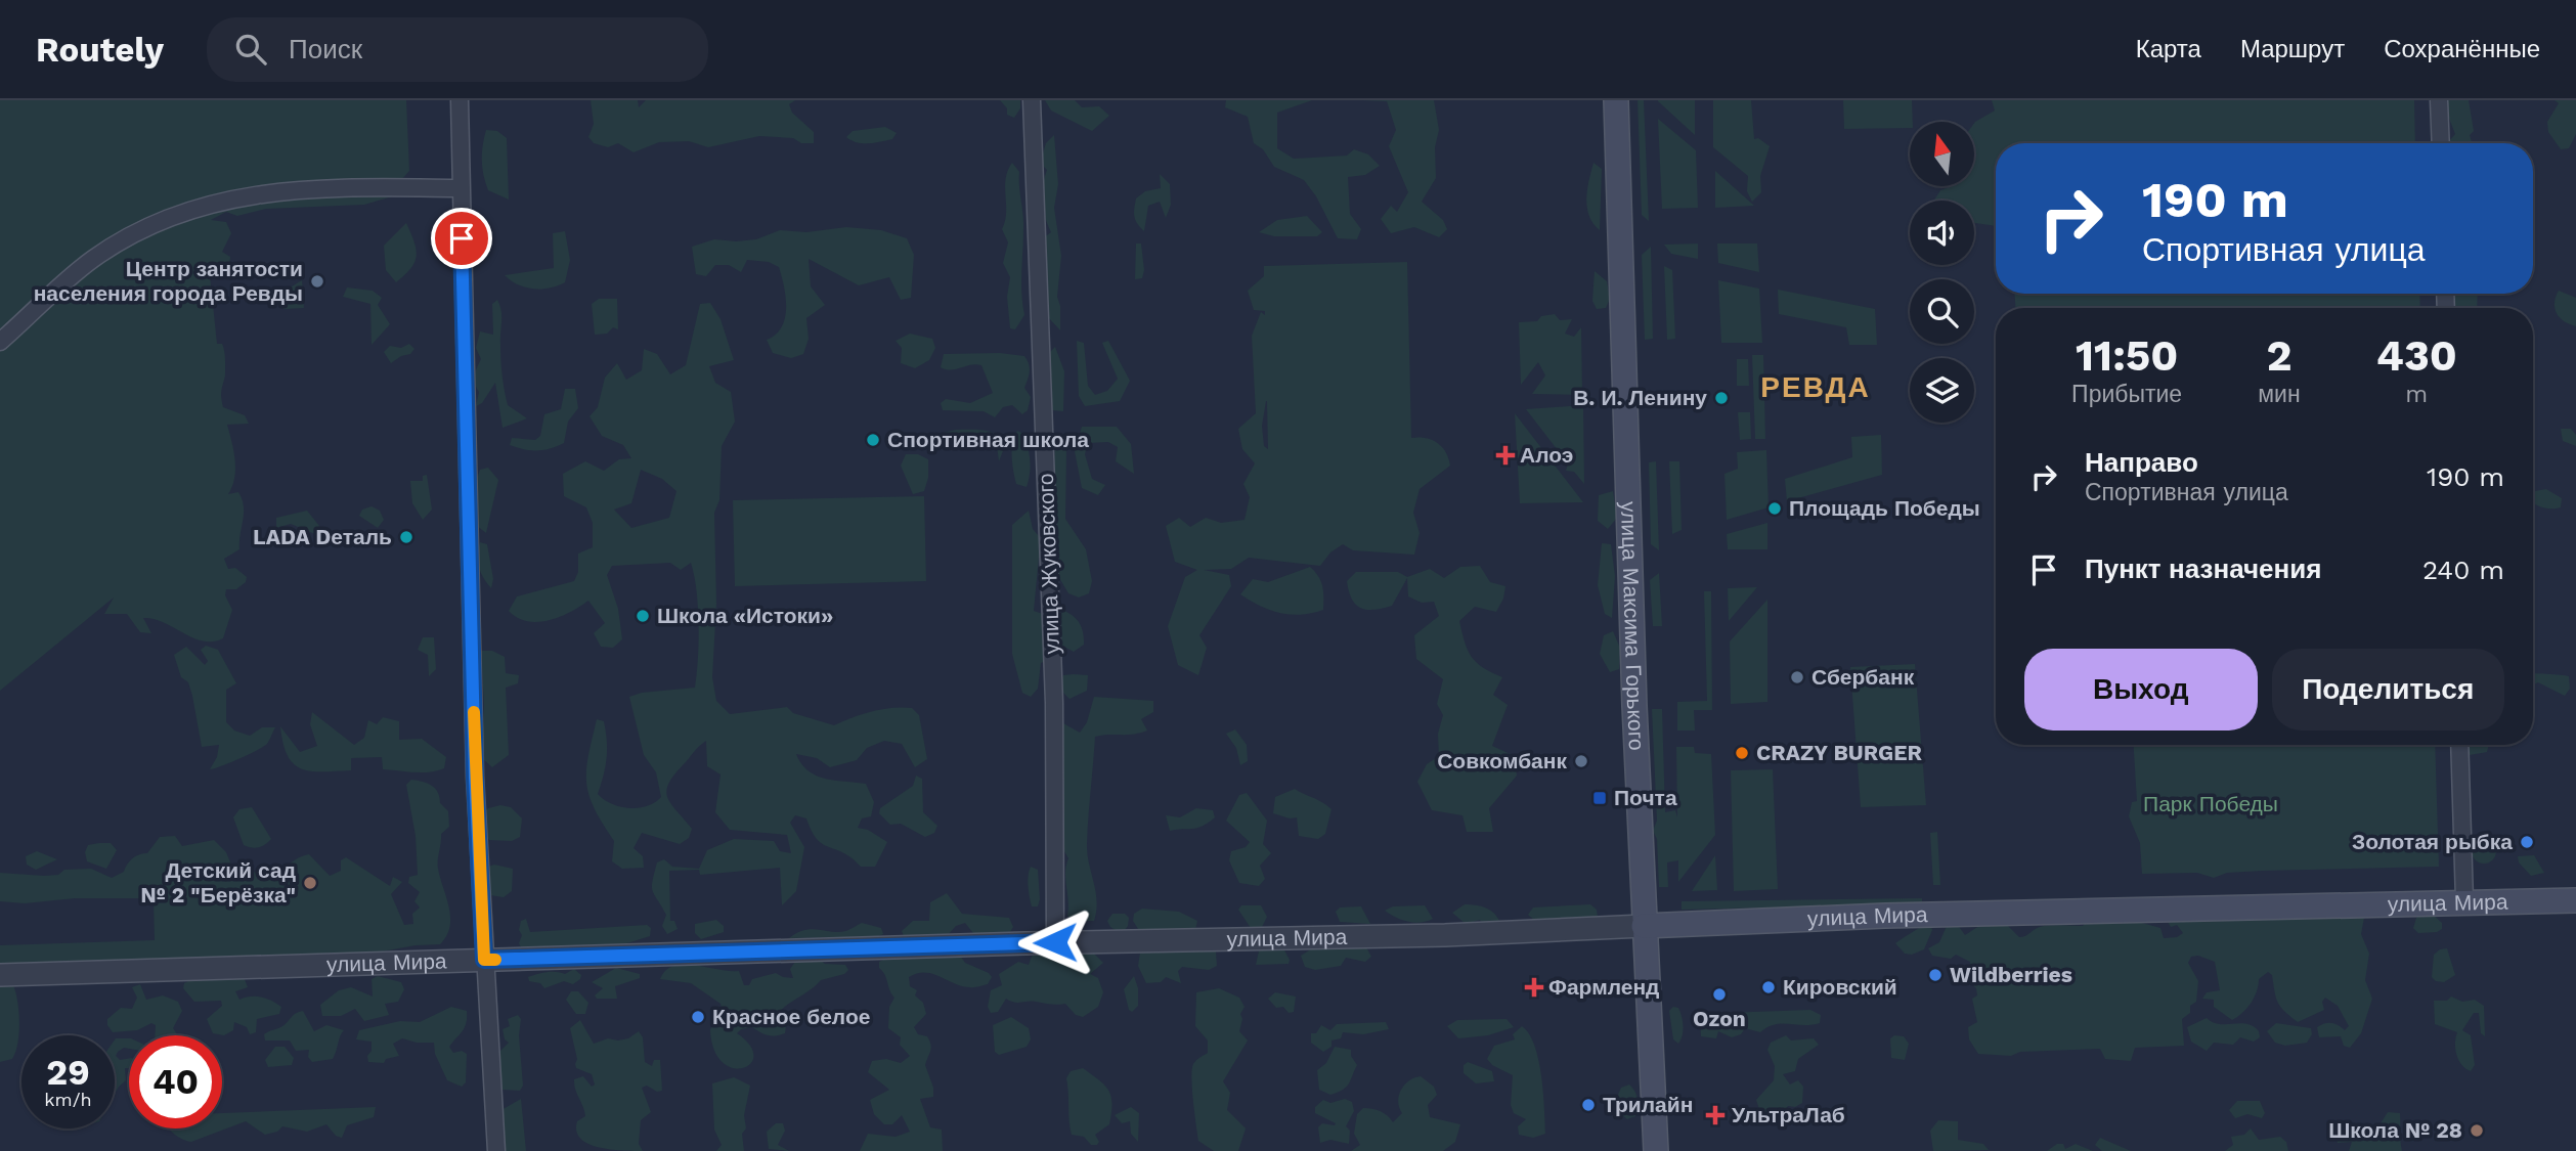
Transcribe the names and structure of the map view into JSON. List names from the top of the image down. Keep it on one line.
{"streets":{"main road":["улица Максима Горького","улица Мира"],"street":["улица Жуковского"]},"crossings":[["улица Жуковского","улица Мира"],["улица Максима Горького","улица Мира"]],"districts":["РЕВДА"],"parks":["Парк Победы"],"places":{"other":["Центр занятости населения города Ревды","В. И. Ленину","Спортивная школа","Площадь Победы","LADA Dеталь","Школа «Истоки»","Сбербанк","CRAZY BURGER","Совкомбанк","Золотая рыбка","Детский сад № 2 \"Берёзка\"","Wildberries","Кировский","Ozon","Красное белое","Трилайн","Школа № 28"],"health":["Алоэ","Фармленд","УльтраЛаб"],"transit":["Почта"]},"north":"top","page":{"header":"Routely","search":"Поиск","nav":["Карта","Маршрут","Сохранённые"],"turn":["190 m","Спортивная улица"],"eta":["11:50","Прибытие","2","мин","430","m"],"list":[{"name":"Направо","note":"Спортивная улица","value":"190 m"},{"name":"Пункт назначения","value":"240 m"}],"buttons":["Выход","Поделиться"],"speed":"29 km/h","limit":"40"}}
